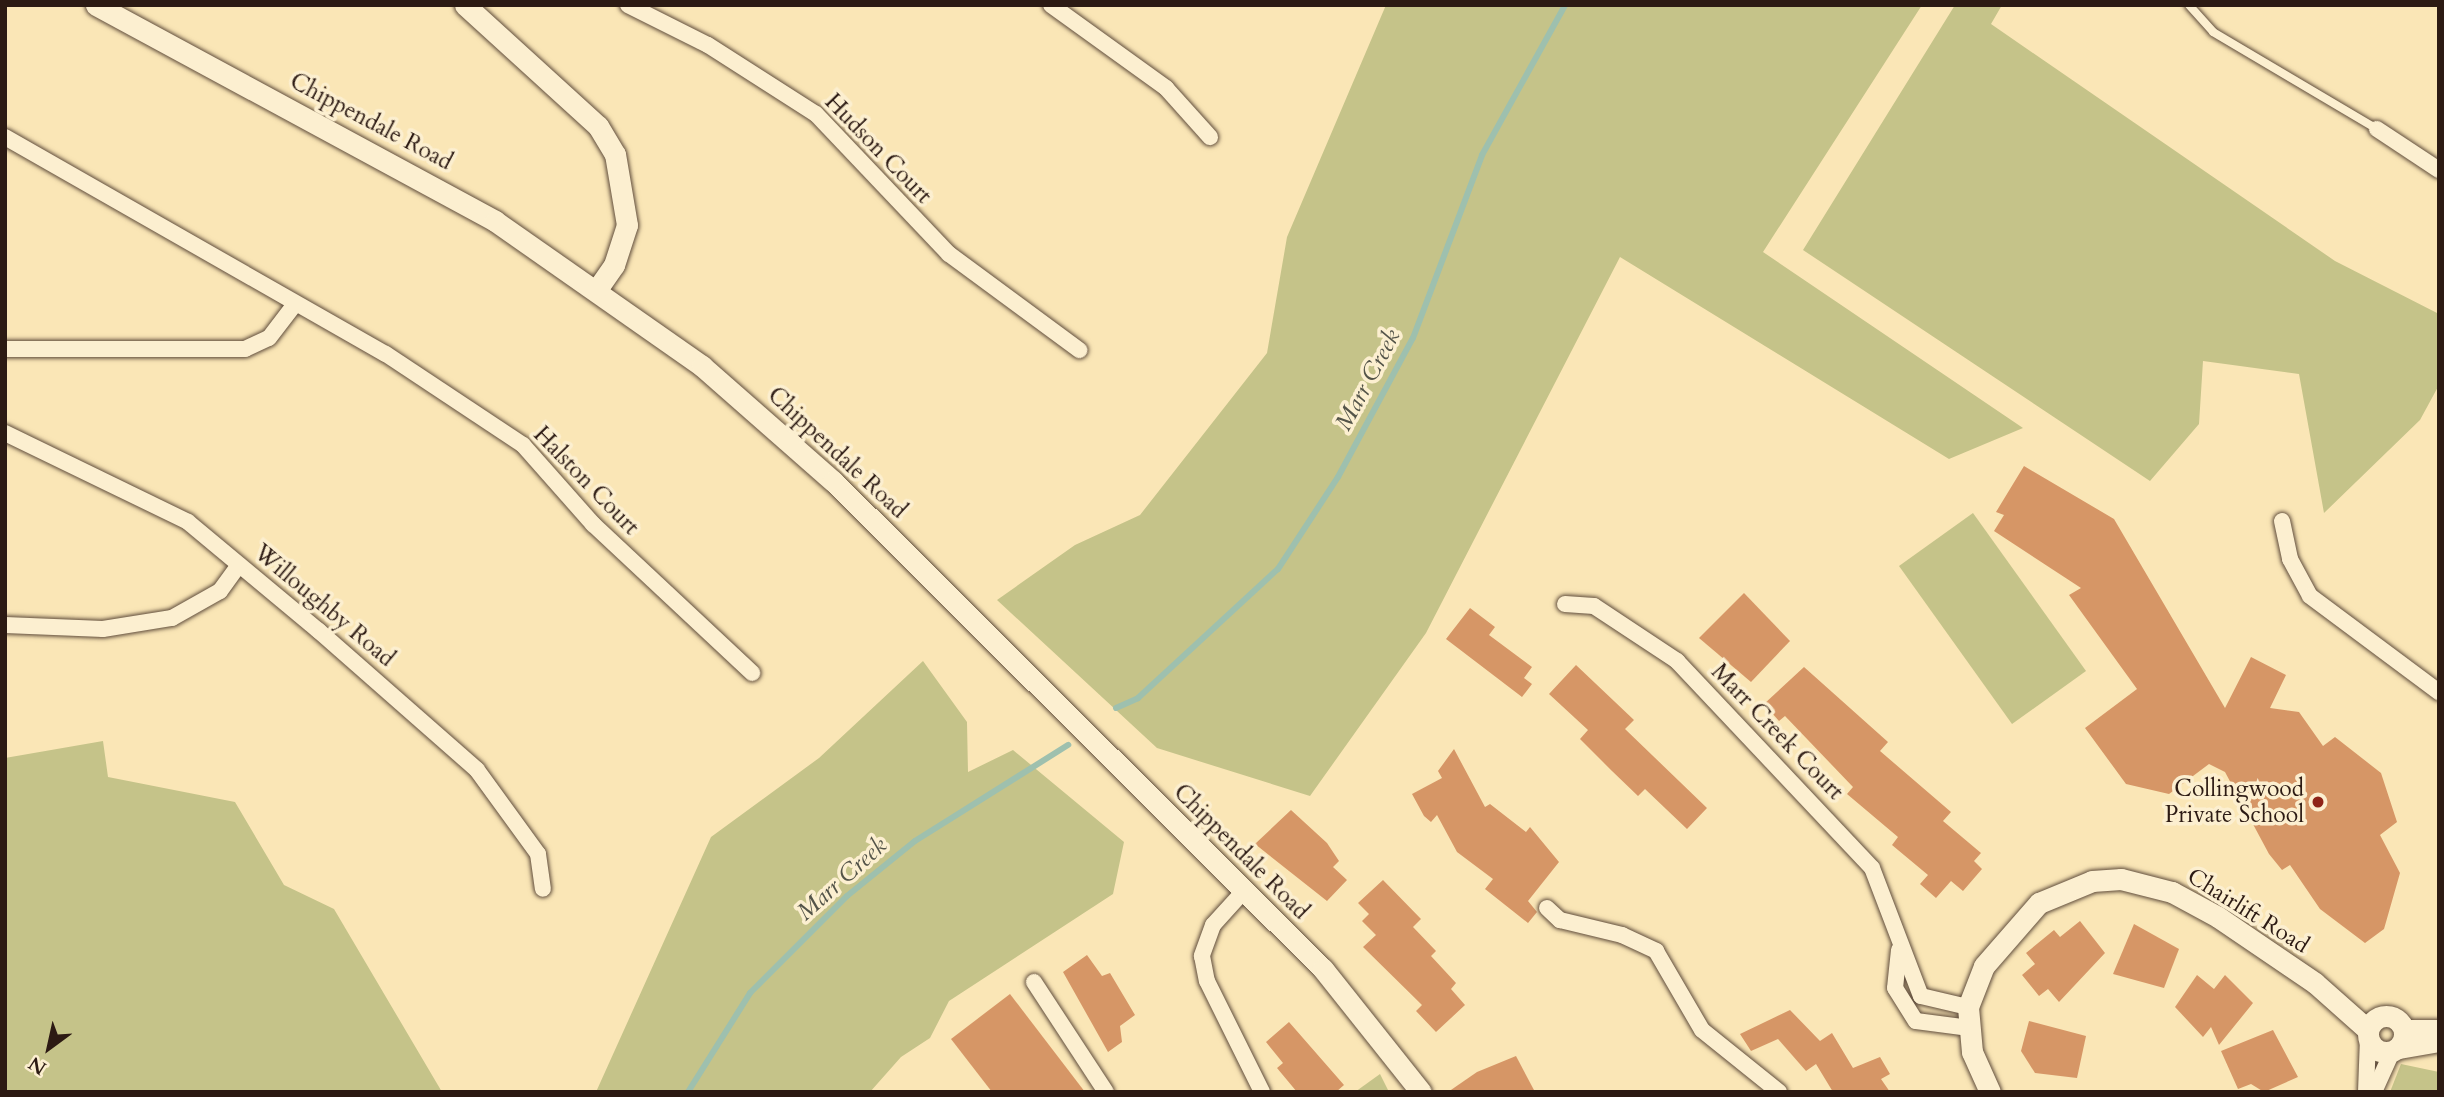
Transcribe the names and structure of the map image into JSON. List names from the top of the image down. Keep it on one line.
{"streets":{"street":["Chippendale Road","Hudson Court","Halston Court","Willoughby Road","Marr Creek Court","Chairlift Road"]},"crossings":[["Marr Creek Court","Chairlift Road"]],"water":["Marr Creek"],"places":["Collingwood Private School"],"north":"bottom left"}
